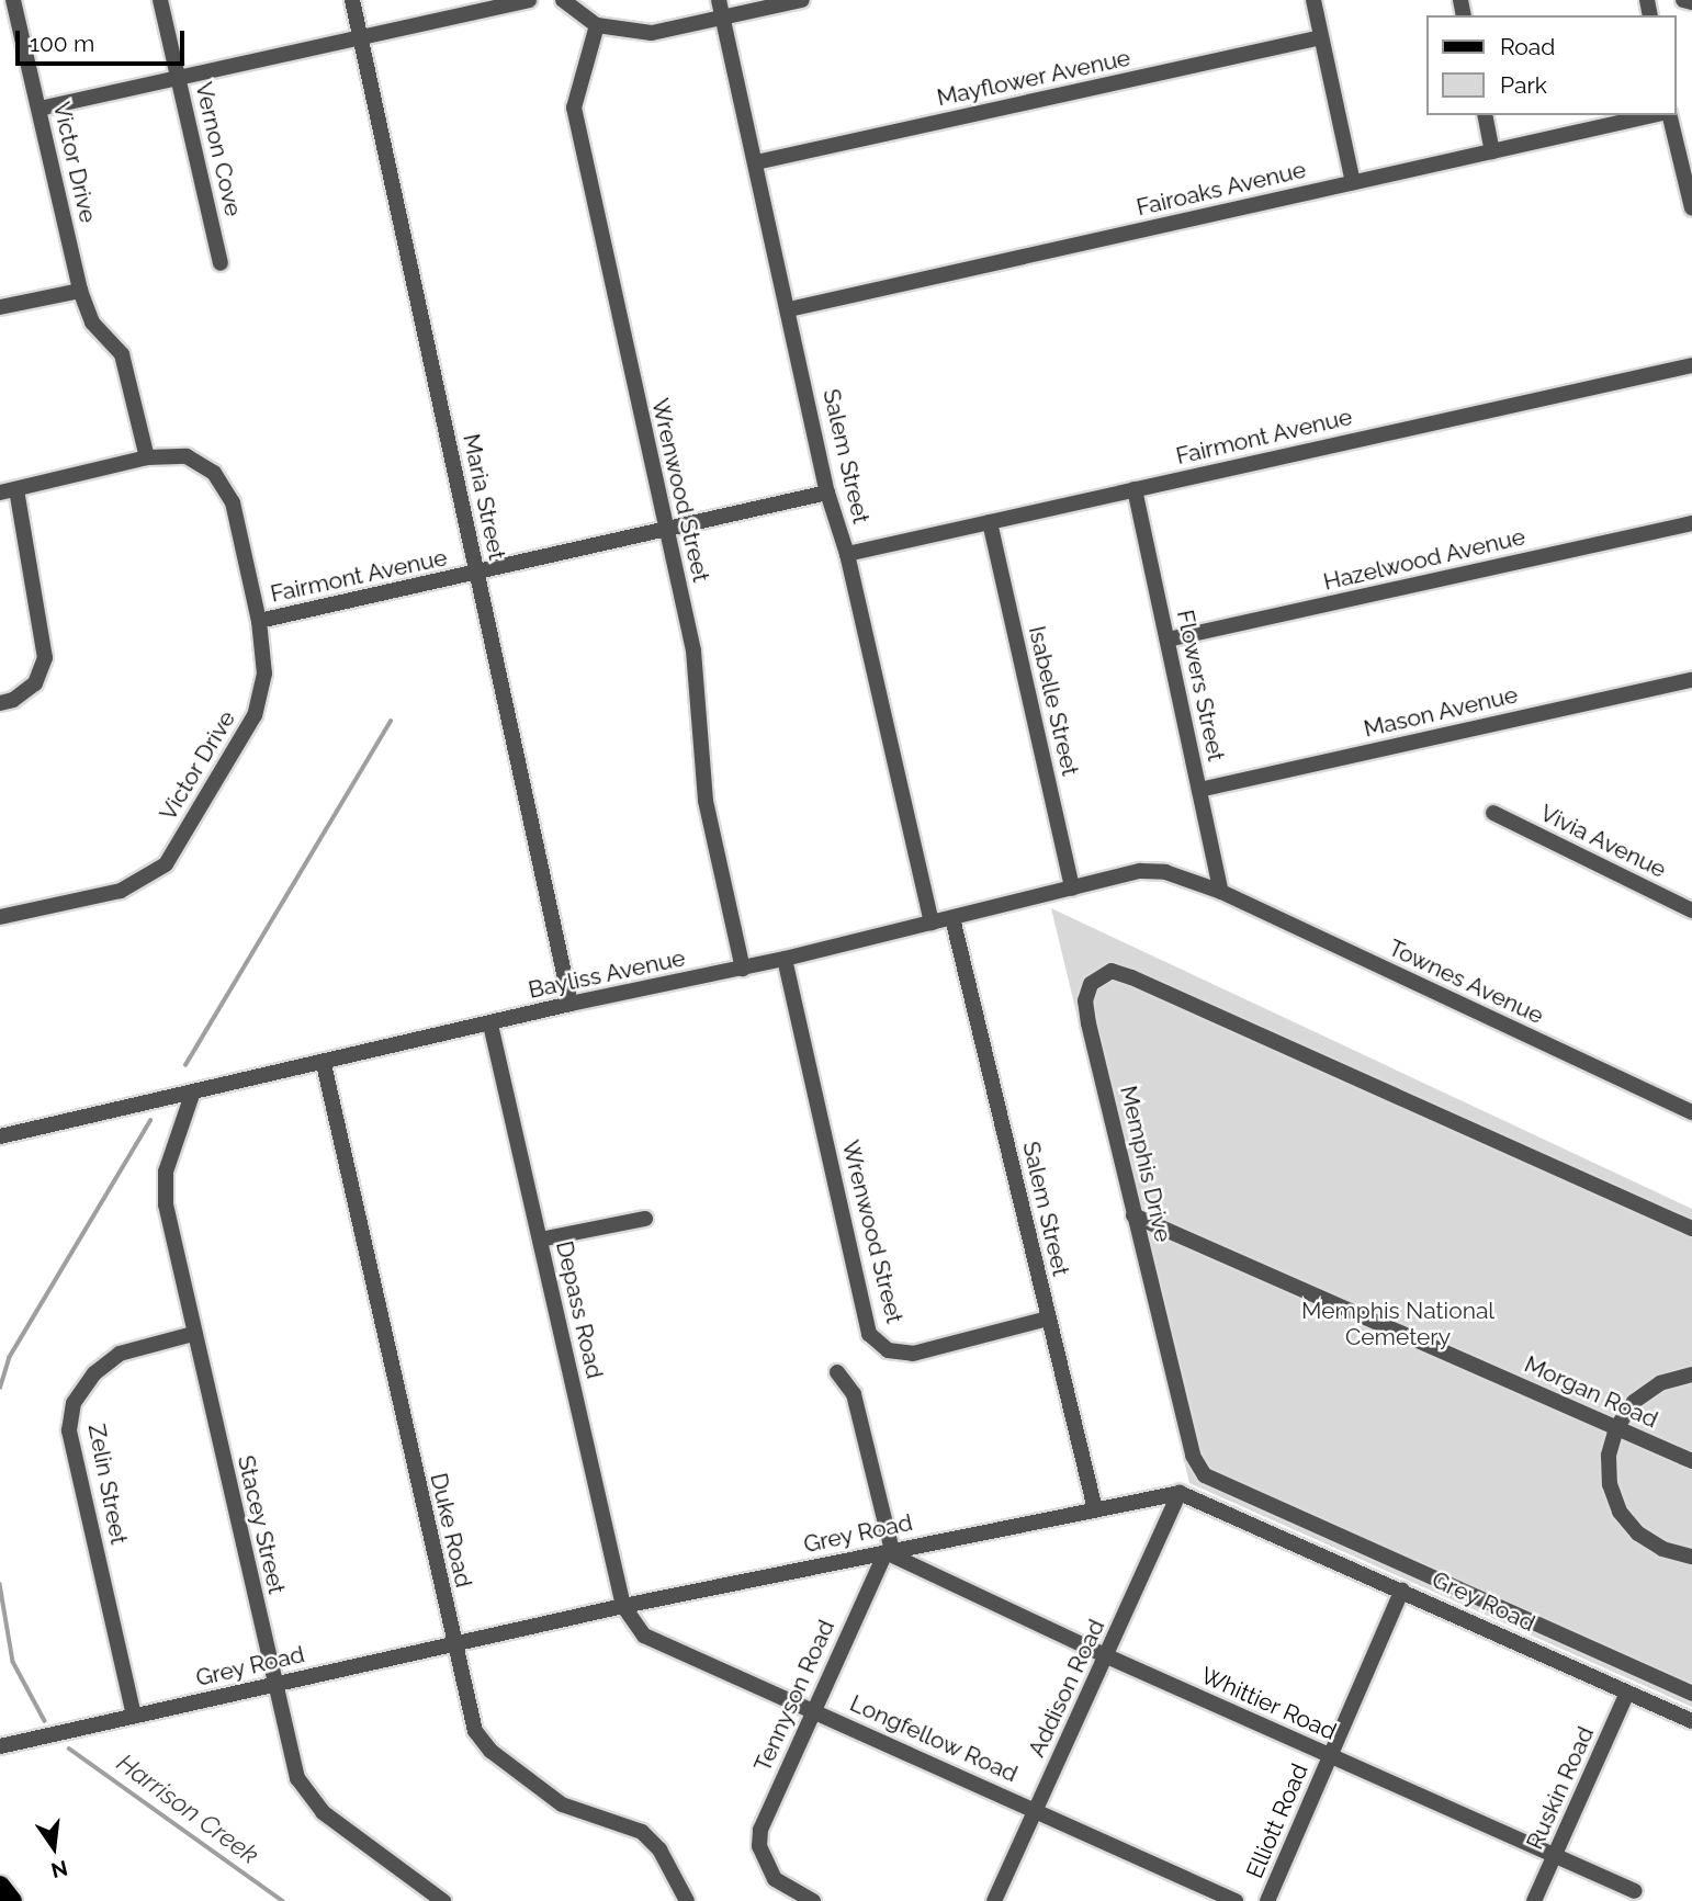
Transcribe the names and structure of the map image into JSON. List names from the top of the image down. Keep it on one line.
{"streets":{"street":["Mayflower Avenue","Vernon Cove","Victor Drive","Fairoaks Avenue","Fairmont Avenue","Salem Street","Wrenwood Street","Maria Street","Hazelwood Avenue","Flowers Street","Isabelle Street","Mason Avenue","Vivia Avenue","Bayliss Avenue","Townes Avenue","Memphis Drive","Depass Road","Morgan Road","Zelin Street","Stacey Street","Duke Road","Grey Road","Addison Road","Tennyson Road","Whittier Road","Longfellow Road","Ruskin Road","Elliott Road"]},"crossings":[["Mayflower Avenue","Salem Street"],["Victor Drive","Fairmont Avenue"],["Fairoaks Avenue","Salem Street"],["Fairmont Avenue","Salem Street"],["Fairmont Avenue","Wrenwood Street"],["Fairmont Avenue","Maria Street"],["Fairmont Avenue","Flowers Street"],["Fairmont Avenue","Isabelle Street"],["Salem Street","Wrenwood Street"],["Salem Street","Bayliss Avenue"],["Salem Street","Grey Road"],["Wrenwood Street","Bayliss Avenue"],["Maria Street","Bayliss Avenue"],["Hazelwood Avenue","Flowers Street"],["Flowers Street","Mason Avenue"],["Flowers Street","Bayliss Avenue"],["Flowers Street","Townes Avenue"],["Isabelle Street","Bayliss Avenue"],["Bayliss Avenue","Townes Avenue"],["Bayliss Avenue","Depass Road"],["Bayliss Avenue","Stacey Street"],["Bayliss Avenue","Duke Road"],["Memphis Drive","Morgan Road"],["Depass Road","Grey Road"],["Depass Road","Longfellow Road"],["Zelin Street","Stacey Street"],["Zelin Street","Grey Road"],["Stacey Street","Grey Road"],["Duke Road","Grey Road"],["Grey Road","Addison Road"],["Grey Road","Tennyson Road"],["Grey Road","Whittier Road"],["Grey Road","Longfellow Road"],["Grey Road","Ruskin Road"],["Grey Road","Elliott Road"],["Addison Road","Whittier Road"],["Addison Road","Longfellow Road"],["Tennyson Road","Whittier Road"],["Tennyson Road","Longfellow Road"],["Whittier Road","Ruskin Road"],["Whittier Road","Elliott Road"]],"water":["Harrison Creek"],"parks":["Memphis National Cemetery"],"legend":["Road","Park"],"scale_bar":"100 m","north":"bottom"}
